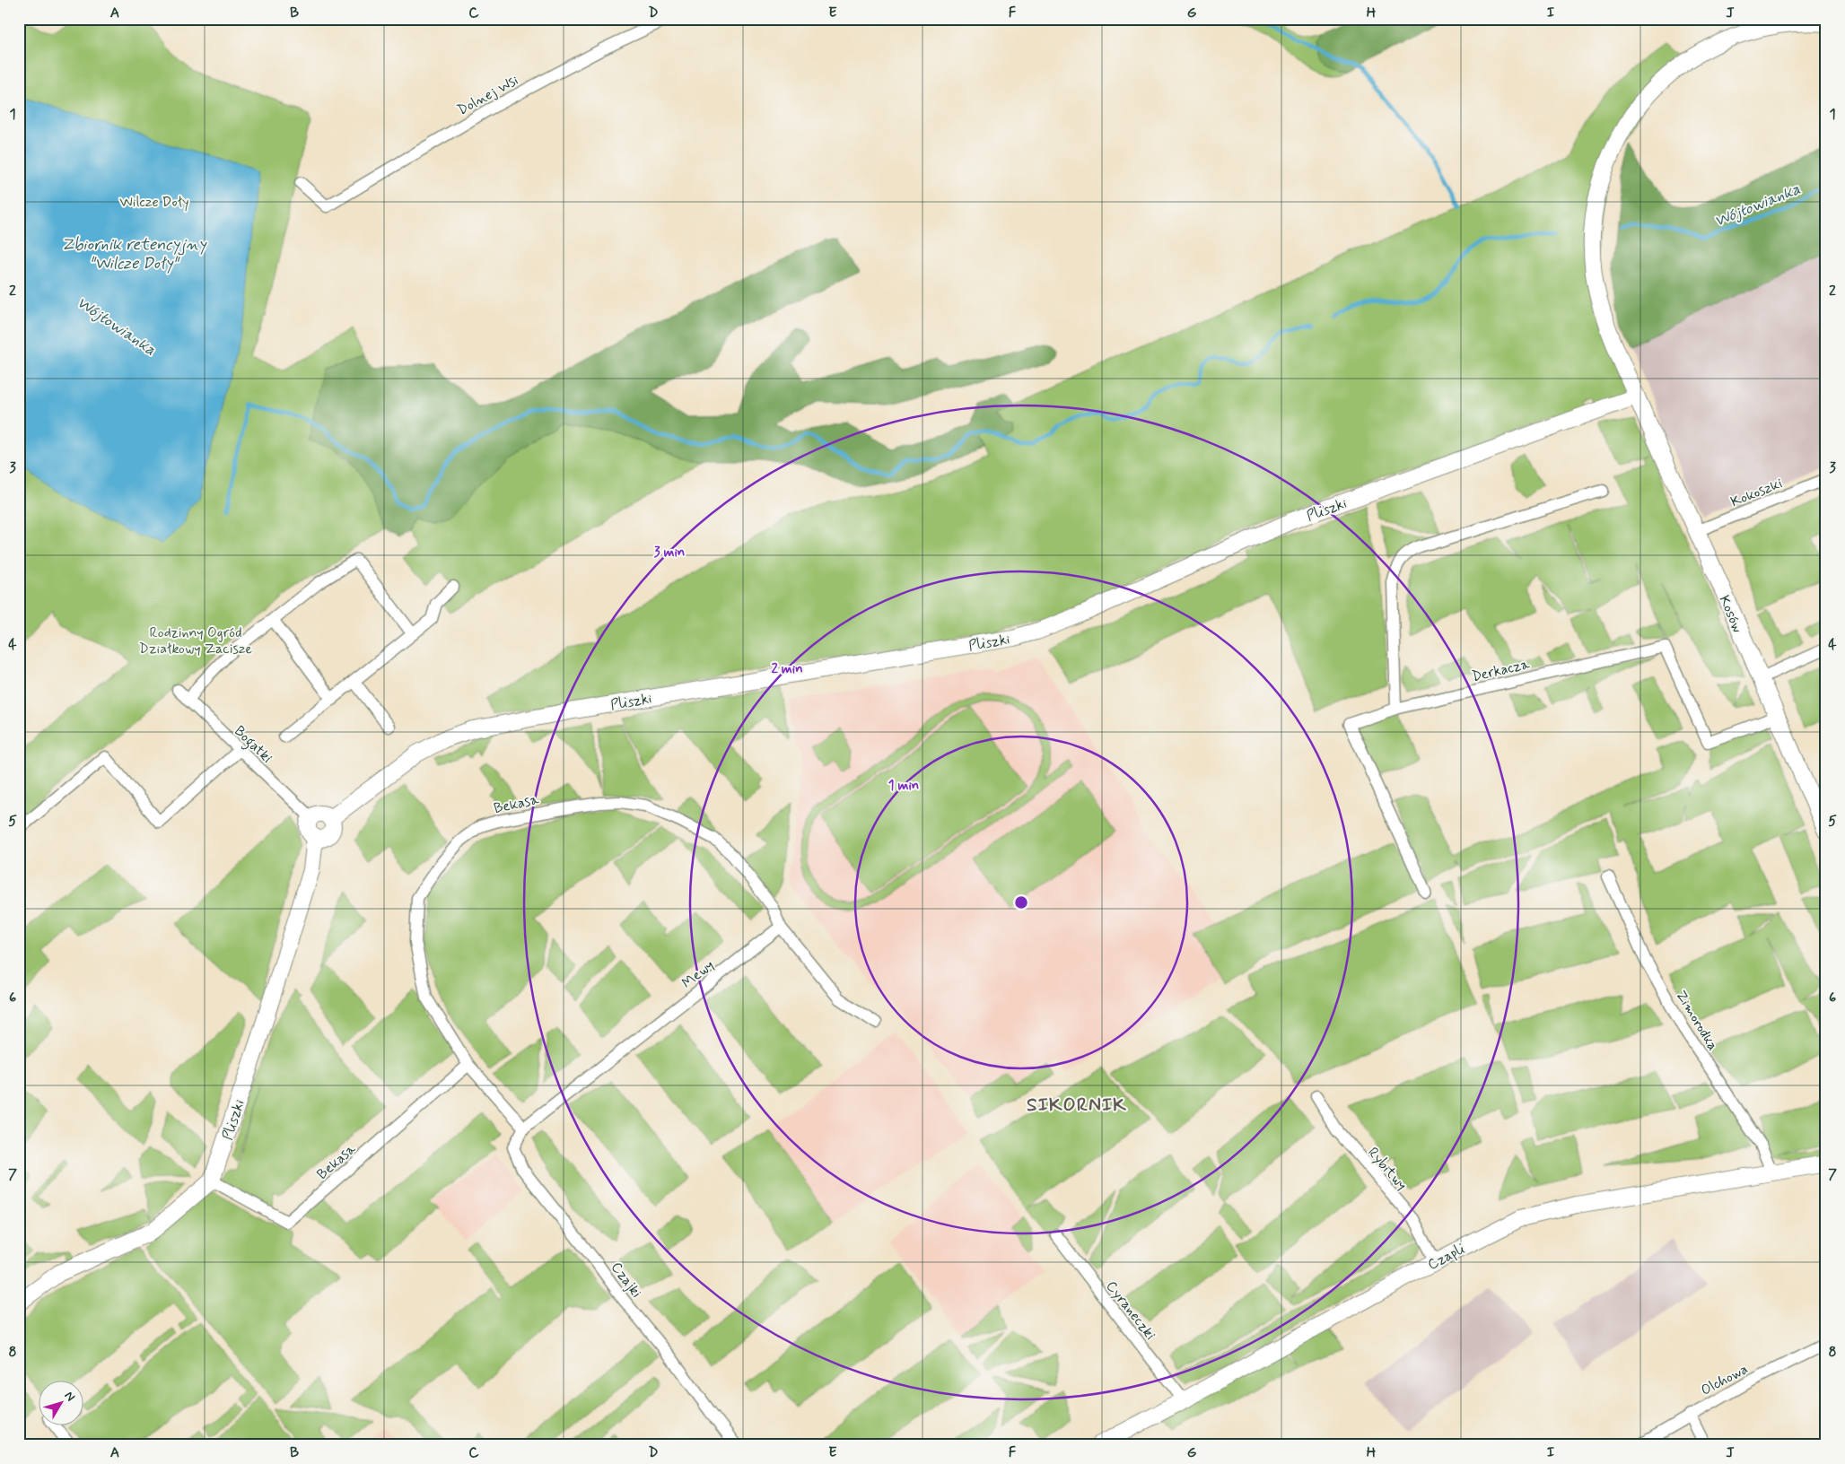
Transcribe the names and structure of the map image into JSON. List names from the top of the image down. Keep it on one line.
{"streets":{"street":["Dolnej Wsi","Kokoszki","Pliszki","Kosów","Derkacza","Bogatki","Bekasa","Mewy","Zimorodka","Rybitwy","Czapli","Czajki","Cyraneczki","Olchowa"]},"crossings":[["Kokoszki","Kosów"],["Pliszki","Kosów"],["Pliszki","Bogatki"],["Pliszki","Bekasa"],["Kosów","Derkacza"],["Bekasa","Mewy"],["Bekasa","Czajki"],["Mewy","Czajki"],["Zimorodka","Czapli"],["Rybitwy","Czapli"],["Czapli","Cyraneczki"]],"districts":["SIKORNIK"],"water":["Wójtowianka","Zbiornik retencyjny \"Wilcze Doły\""],"parks":["Wilcze Doły","Rodzinny Ogród Działkowy Zacisze"],"north":"top right","grid":{"columns":["A","B","C","D","E","F","G","H","I","J"],"rows":["1","2","3","4","5","6","7","8"]},"rings":["3 min","2 min","1 min"]}
